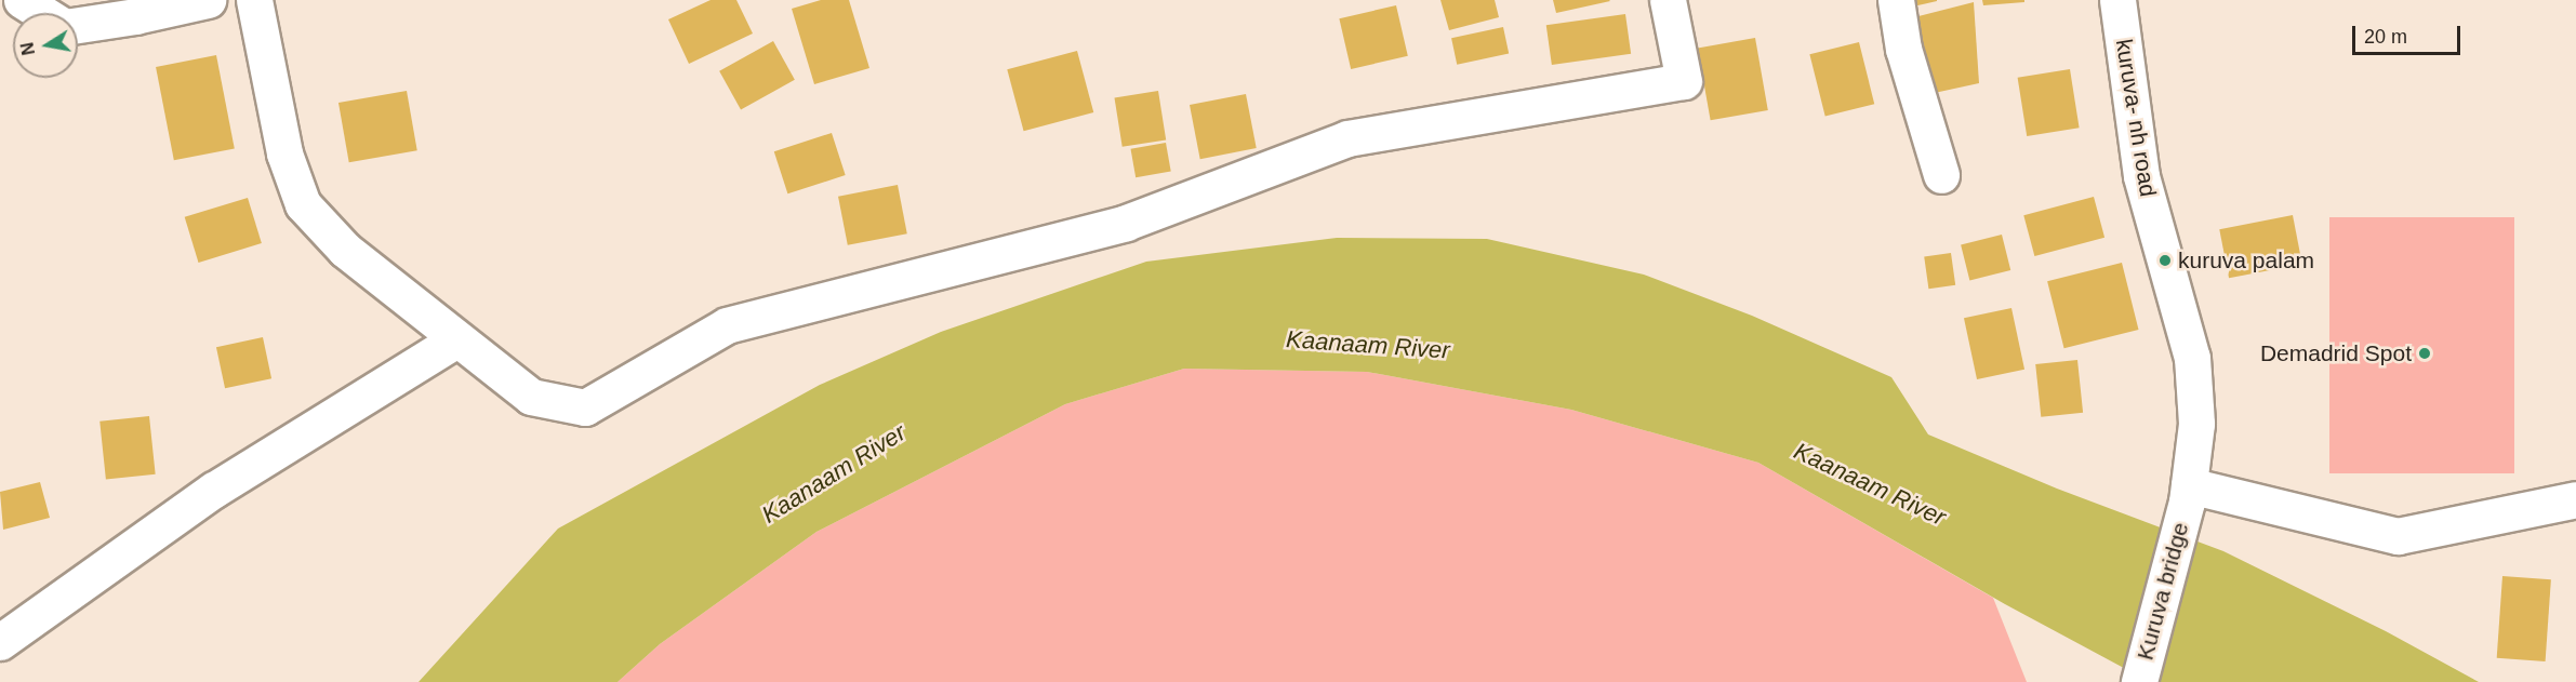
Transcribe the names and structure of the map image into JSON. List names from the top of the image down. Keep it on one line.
{"streets":{"street":["kuruva- nh road","Kuruva bridge"]},"crossings":[["kuruva- nh road","Kuruva bridge"]],"water":["Kaanaam River"],"places":["kuruva palam","Demadrid Spot"],"scale_bar":"20 m","north":"left"}
